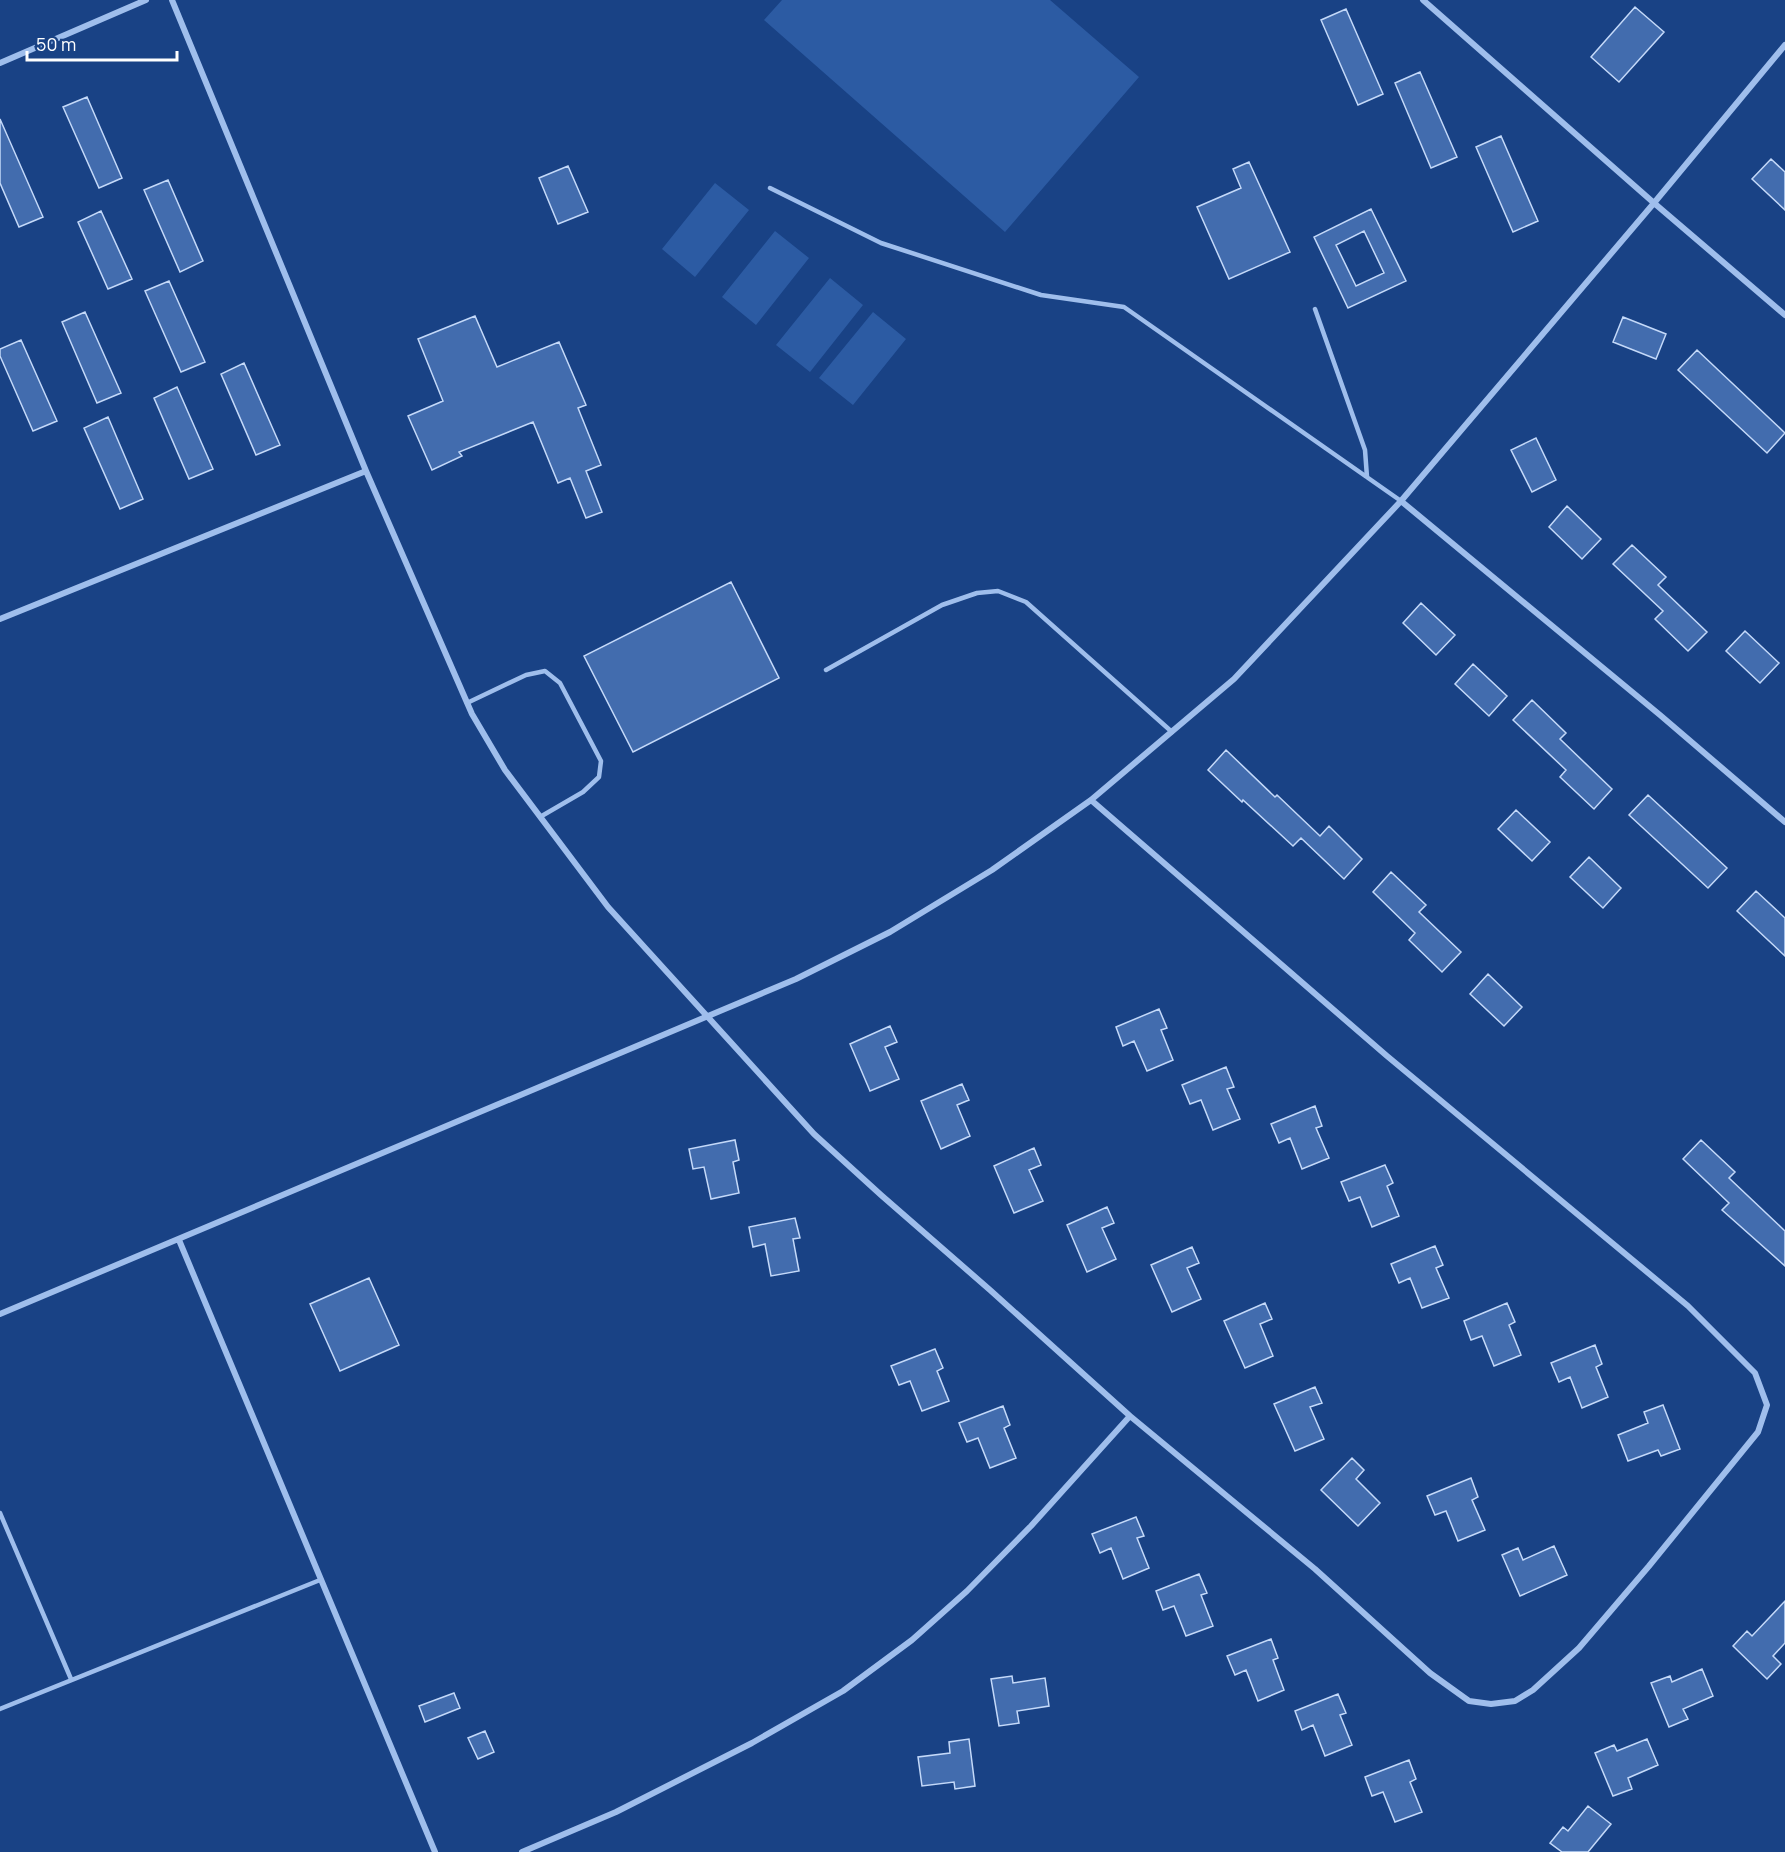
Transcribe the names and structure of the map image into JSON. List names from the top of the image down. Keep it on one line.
{"scale_bar":"50 m"}
